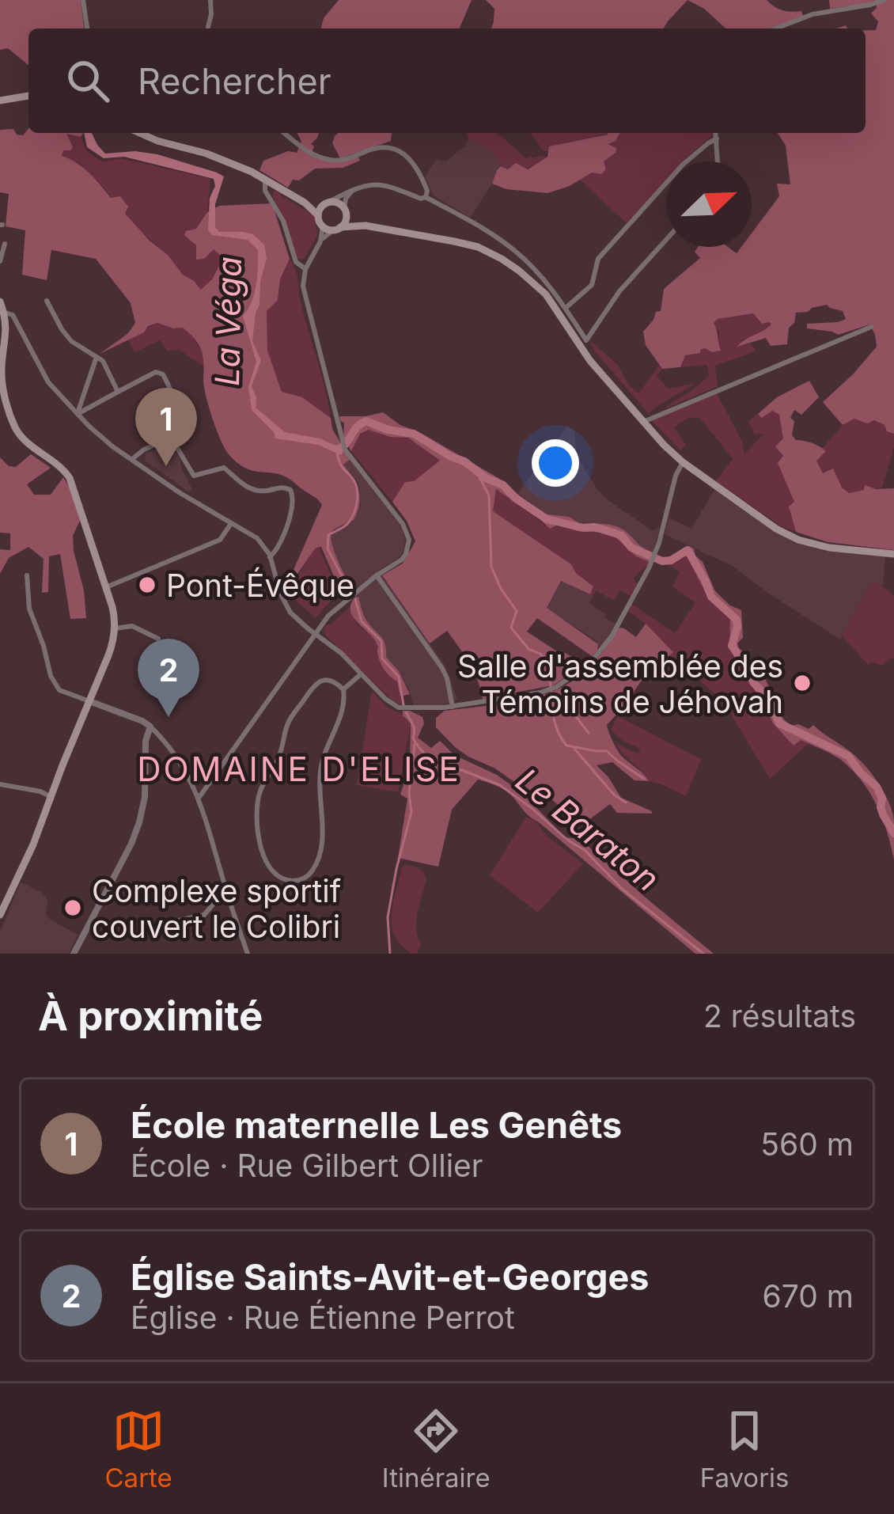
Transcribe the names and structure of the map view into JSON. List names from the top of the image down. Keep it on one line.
{"districts":["DOMAINE D'ELISE"],"water":["La Véga","Le Baraton"],"places":["Pont-Évêque","Salle d'assemblée des Témoins de Jéhovah","Complexe sportif couvert le Colibri"],"north":"top right","page":{"search":"Rechercher","pins":["1","2"],"heading":["À proximité","2 résultats"],"list":[{"mark":"1","name":"École maternelle Les Genêts","note":"École · Rue Gilbert Ollier","value":"560 m"},{"mark":"2","name":"Église Saints-Avit-et-Georges","note":"Église · Rue Étienne Perrot","value":"670 m"}],"nav":["Carte","Itinéraire","Favoris"]}}
